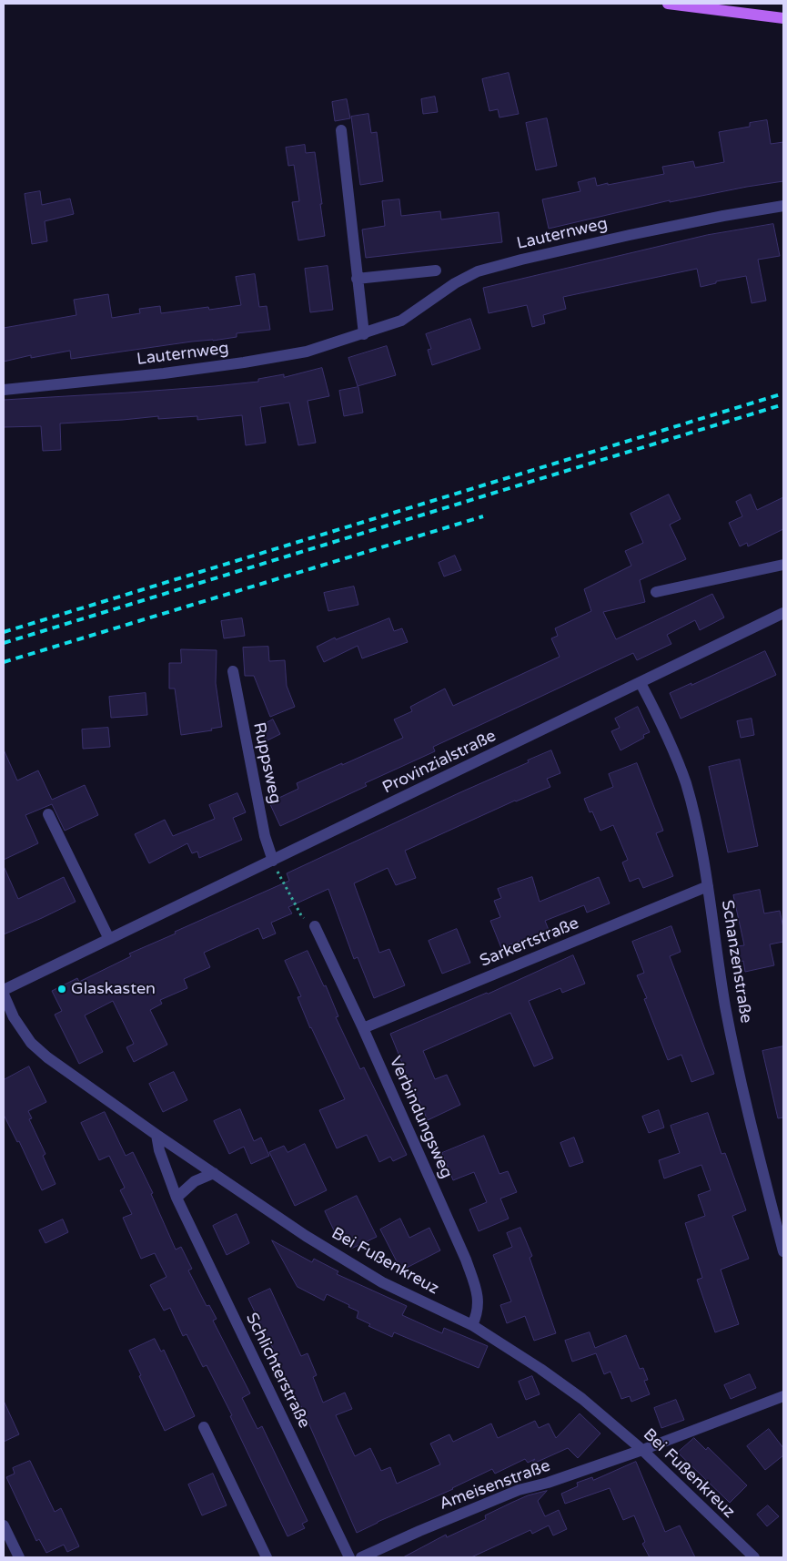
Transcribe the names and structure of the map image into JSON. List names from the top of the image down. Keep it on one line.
{"streets":{"street":["Lauternweg","Provinzialstraße","Ruppsweg","Sarkertstraße","Schanzenstraße","Verbindungsweg","Bei Fußenkreuz","Schlichterstraße","Ameisenstraße"]},"crossings":[["Provinzialstraße","Ruppsweg"],["Provinzialstraße","Schanzenstraße"],["Sarkertstraße","Schanzenstraße"],["Sarkertstraße","Verbindungsweg"],["Verbindungsweg","Bei Fußenkreuz"],["Bei Fußenkreuz","Schlichterstraße"],["Bei Fußenkreuz","Ameisenstraße"]],"places":["Glaskasten"]}
